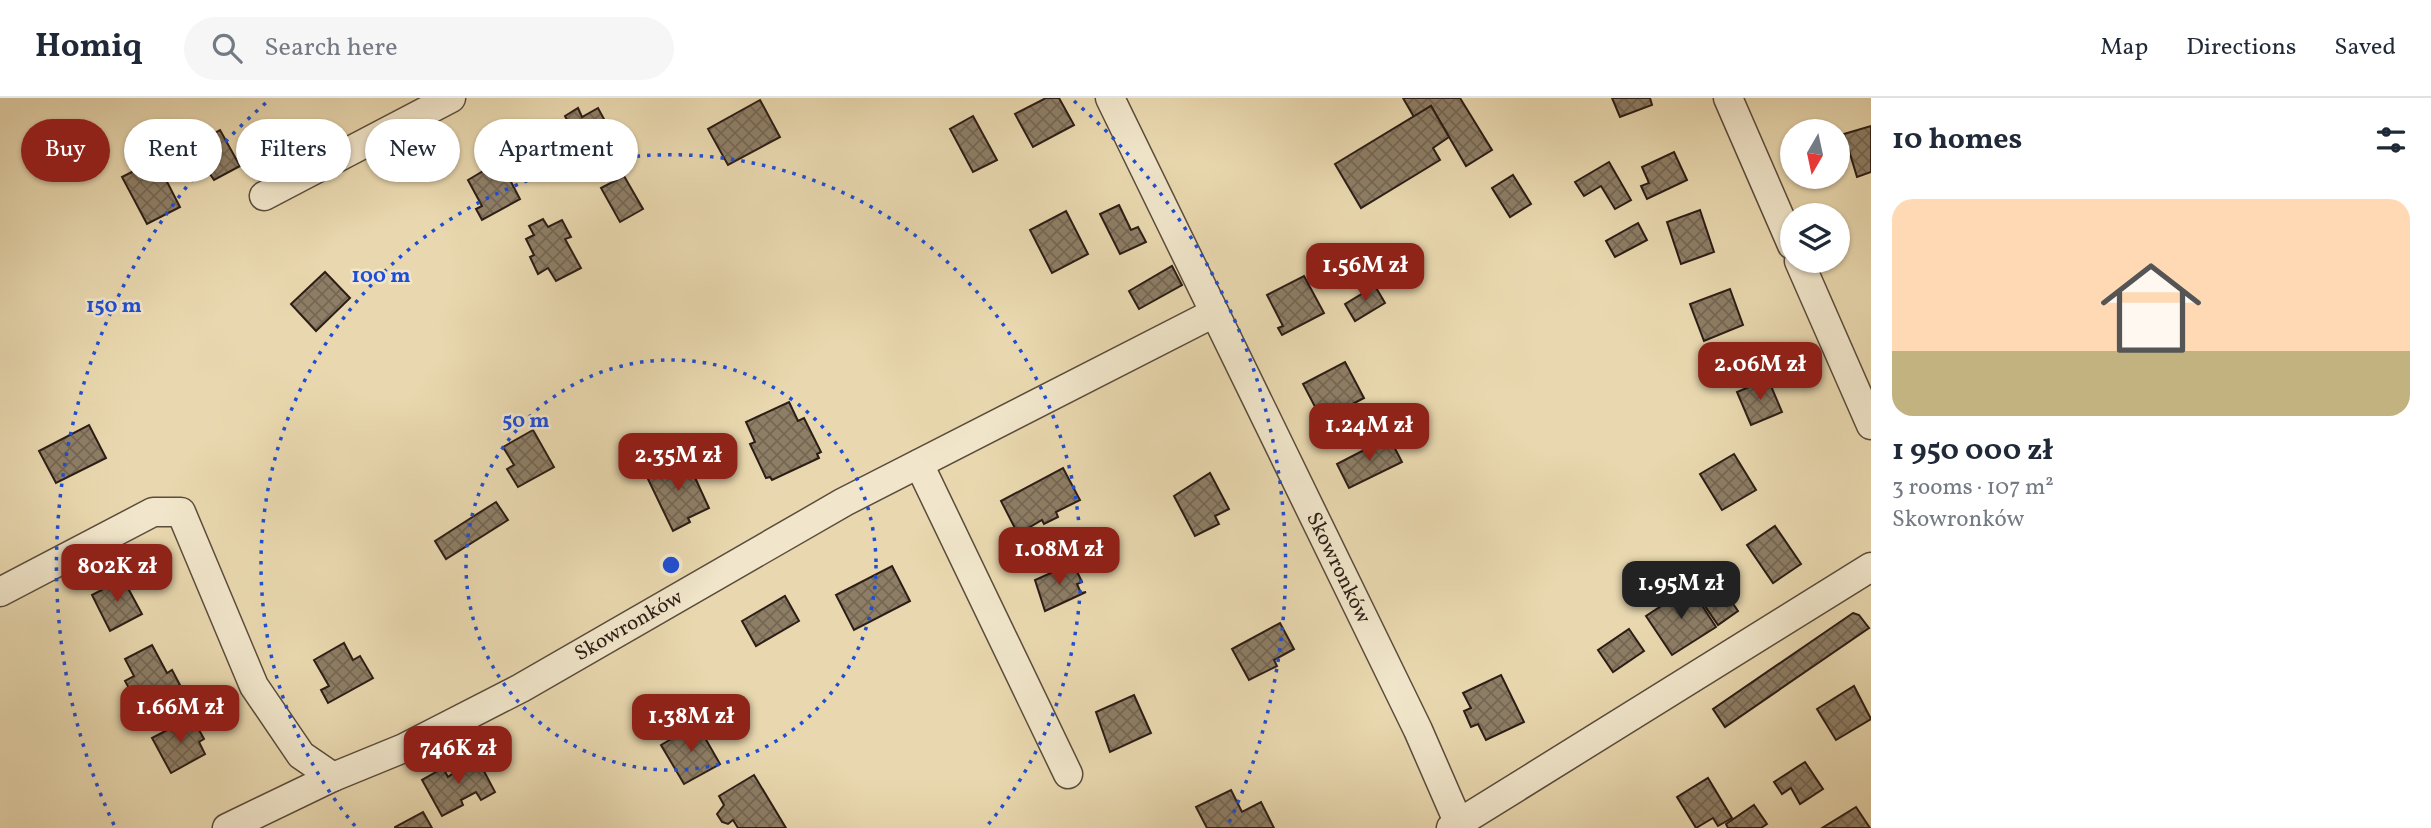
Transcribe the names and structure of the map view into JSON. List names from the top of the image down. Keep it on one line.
{"streets":{"street":["Skowronków"]},"north":"bottom","page":{"header":"Homiq","search":"Search here","nav":["Map","Directions","Saved"],"heading":"10 homes","chip":["Buy","Rent","Filters","New","Apartment"],"list":[{"name":"1 950 000 zł","note":"3 rooms · 107 m² · Skowronków"}],"price":["1.56M zł","2.06M zł","1.24M zł","2.35M zł","1.08M zł","802K zł","1.95M zł","1.66M zł","1.38M zł","746K zł"]},"rings":["100 m","150 m","50 m"]}
